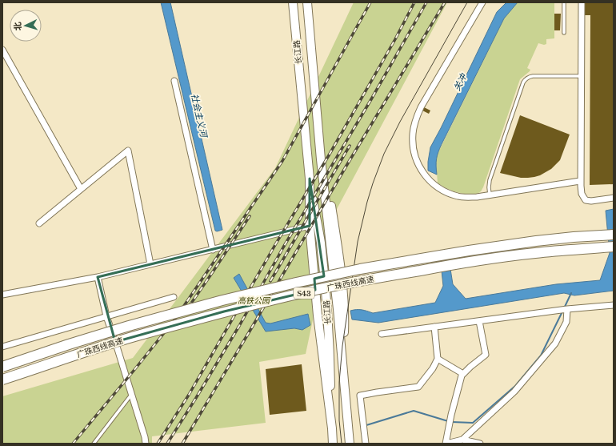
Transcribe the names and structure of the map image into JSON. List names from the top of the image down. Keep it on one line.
{"streets":{"highway":["广珠西线高速","S43"],"main road":["长江路"]},"water":["关冲","社会主义河"],"parks":["高铁公园"],"north":"left"}
